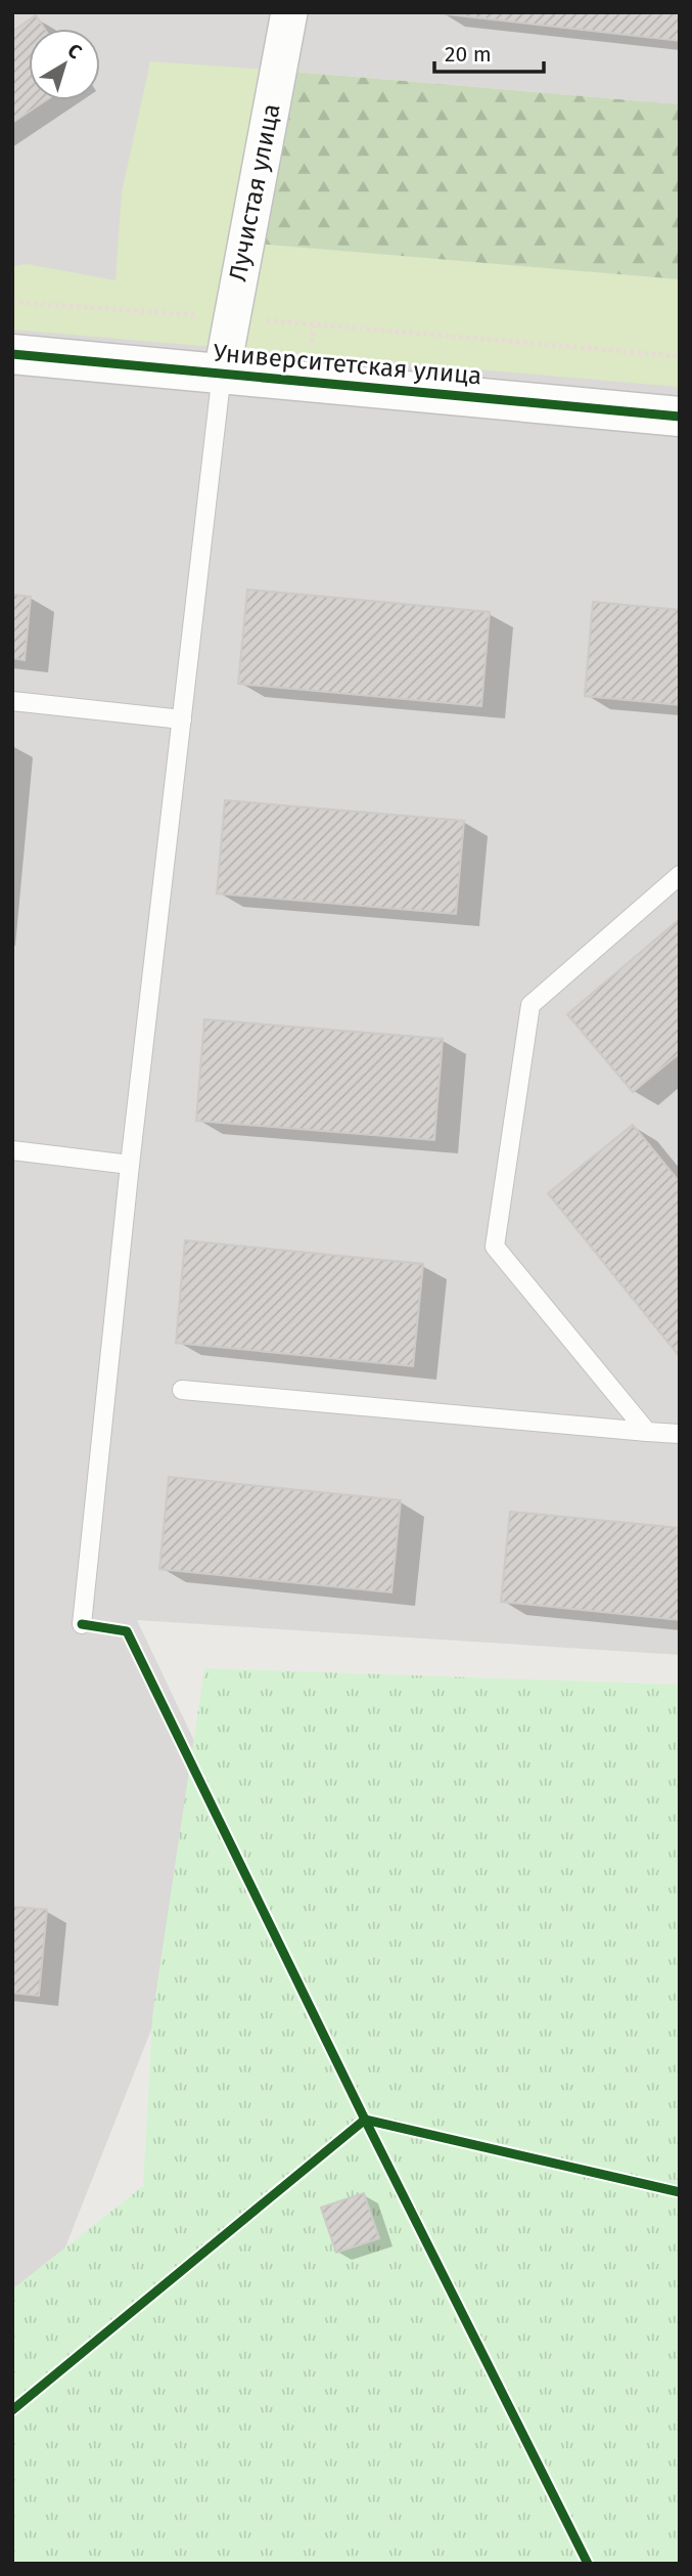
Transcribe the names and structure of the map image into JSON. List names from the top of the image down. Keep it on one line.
{"streets":{"street":["Лучистая улица","Университетская улица"]},"crossings":[["Лучистая улица","Университетская улица"]],"scale_bar":"20 m","north":"top right"}
